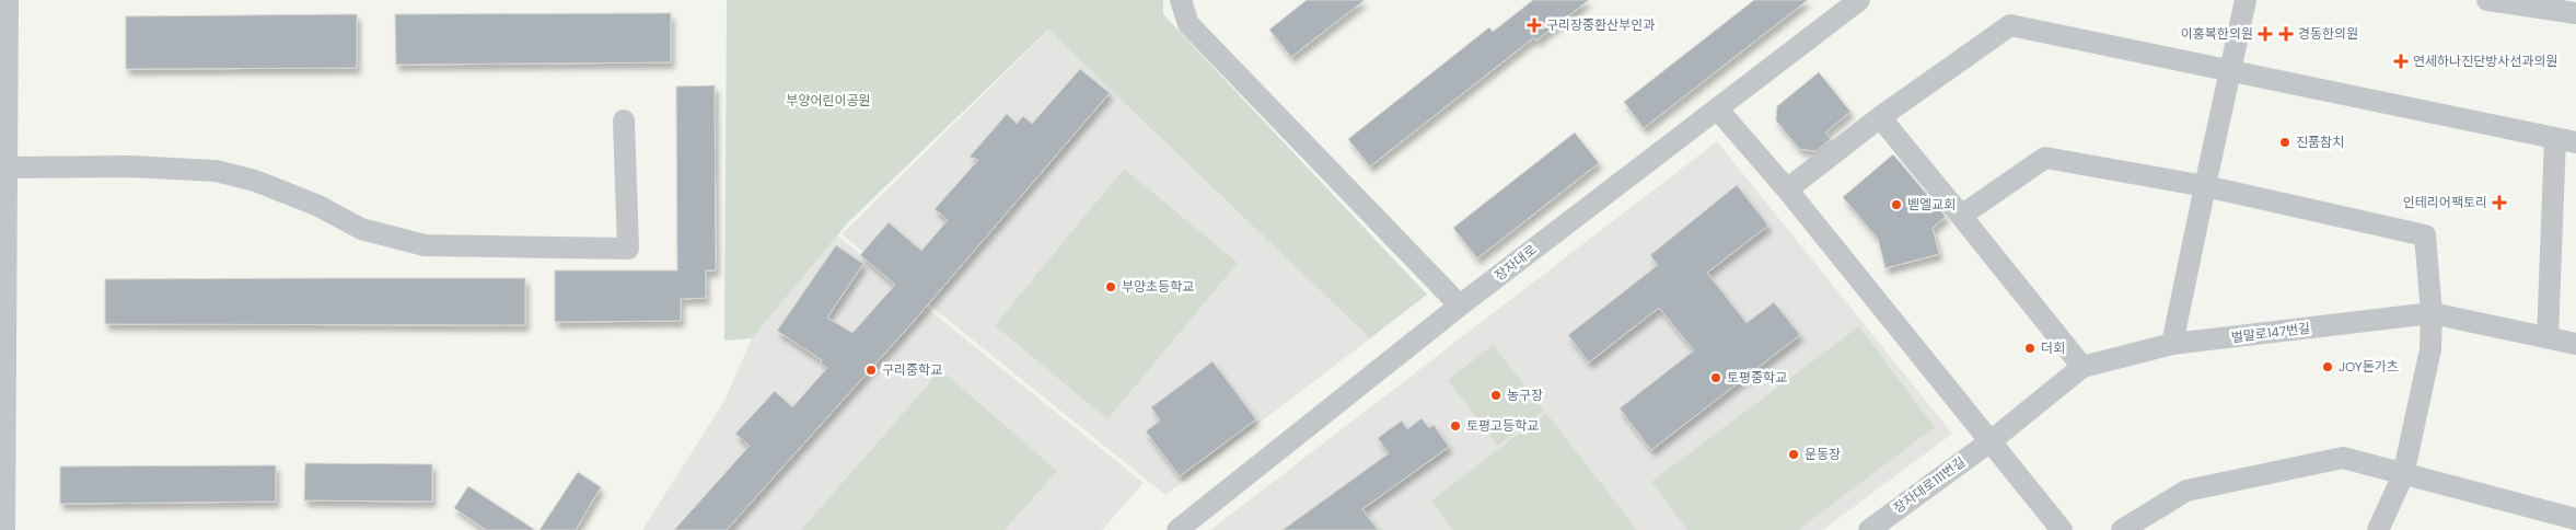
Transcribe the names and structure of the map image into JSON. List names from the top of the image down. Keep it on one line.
{"streets":{"street":["장자대로","벌말로147번길","장자대로111번길"]},"crossings":[["벌말로147번길","장자대로111번길"]],"parks":["부양어린이공원"],"places":{"health":["구리장중환산부인과","이홍복한의원","경동한의원","연세하나진단방사선과의원","인테리어팩토리"],"other":["진품참치","벧엘교회","부양초등학교","더회","JOY돈가츠","구리중학교","토평중학교","농구장","토평고등학교","운동장"]}}
